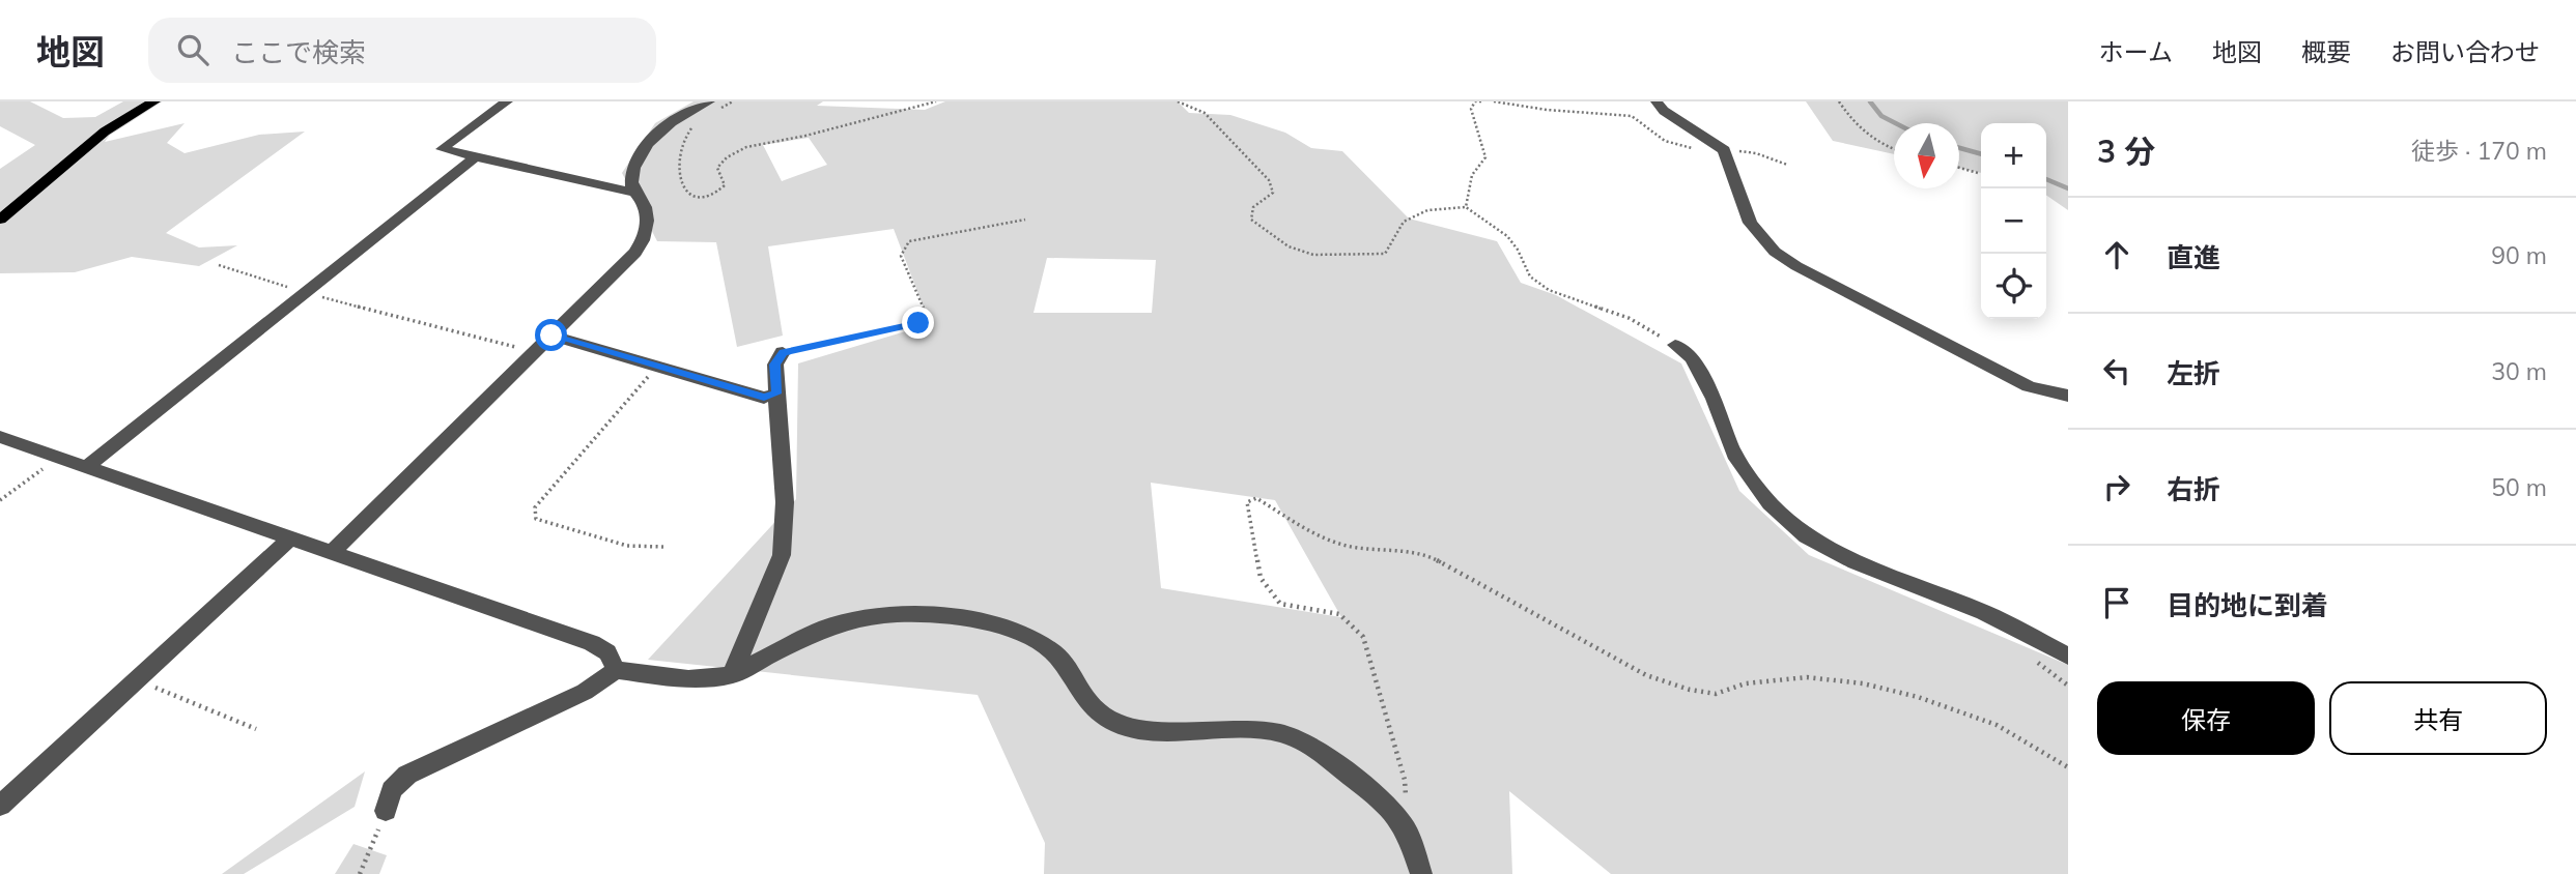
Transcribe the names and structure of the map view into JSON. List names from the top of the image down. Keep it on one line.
{"north":"bottom","page":{"header":"地図","search":"ここで検索","nav":["ホーム","地図","概要","お問い合わせ"],"heading":["3 分","徒歩 · 170 m"],"map_buttons":["+","−"],"list":[["直進","90 m"],["左折","30 m"],["右折","50 m"],"目的地に到着"],"buttons":["保存","共有"]}}
